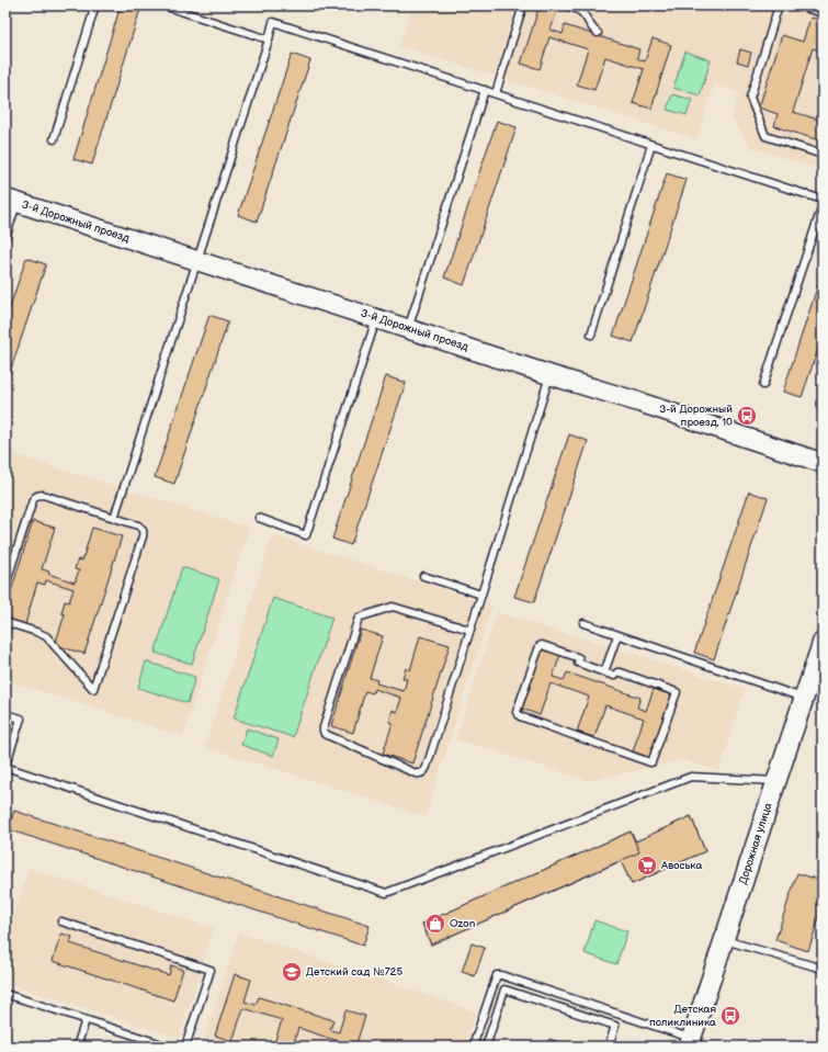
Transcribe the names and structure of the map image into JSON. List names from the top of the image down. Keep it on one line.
{"streets":{"street":["3-й Дорожный проезд","Дорожная улица"]},"places":{"bus stop":["3-й Дорожный проезд, 10","Детская поликлиника"],"supermarket":["Авоська"],"shop":["Ozon"],"school or university":["Детский сад №725"]}}
